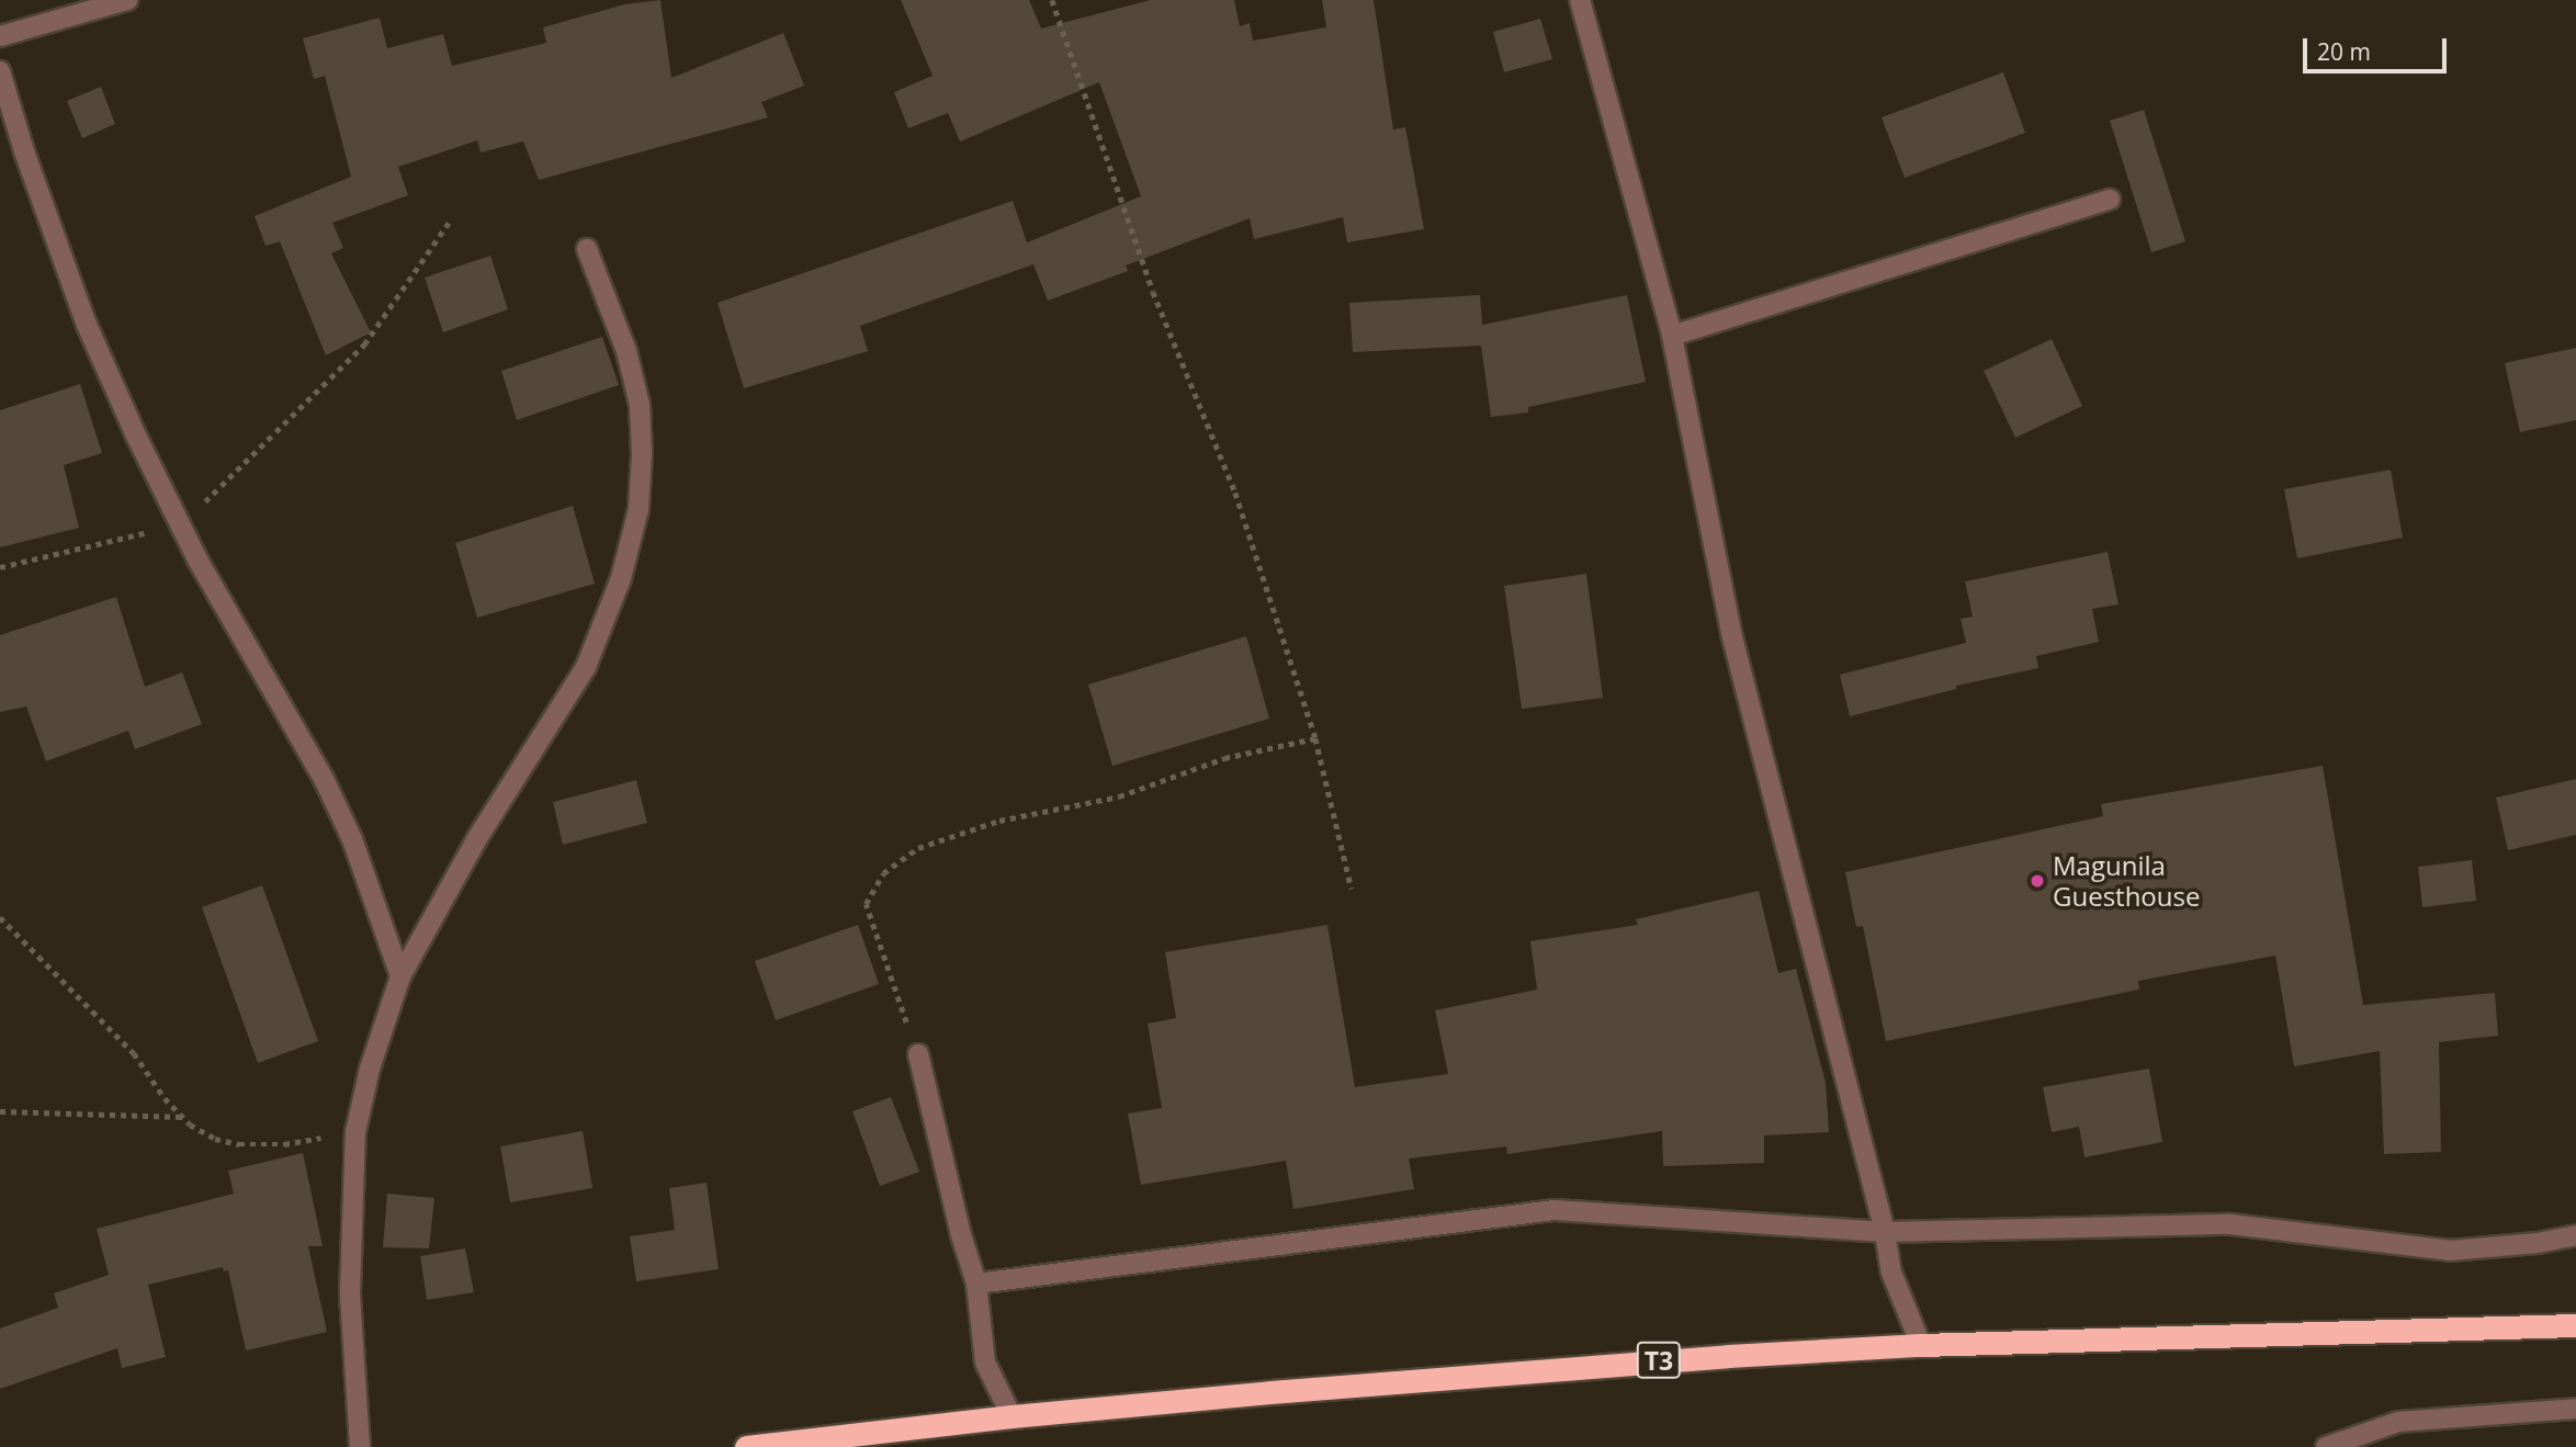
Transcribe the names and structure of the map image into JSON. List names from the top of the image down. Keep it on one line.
{"streets":{"highway":["T3"]},"places":["Magunila Guesthouse"],"scale_bar":"20 m"}
